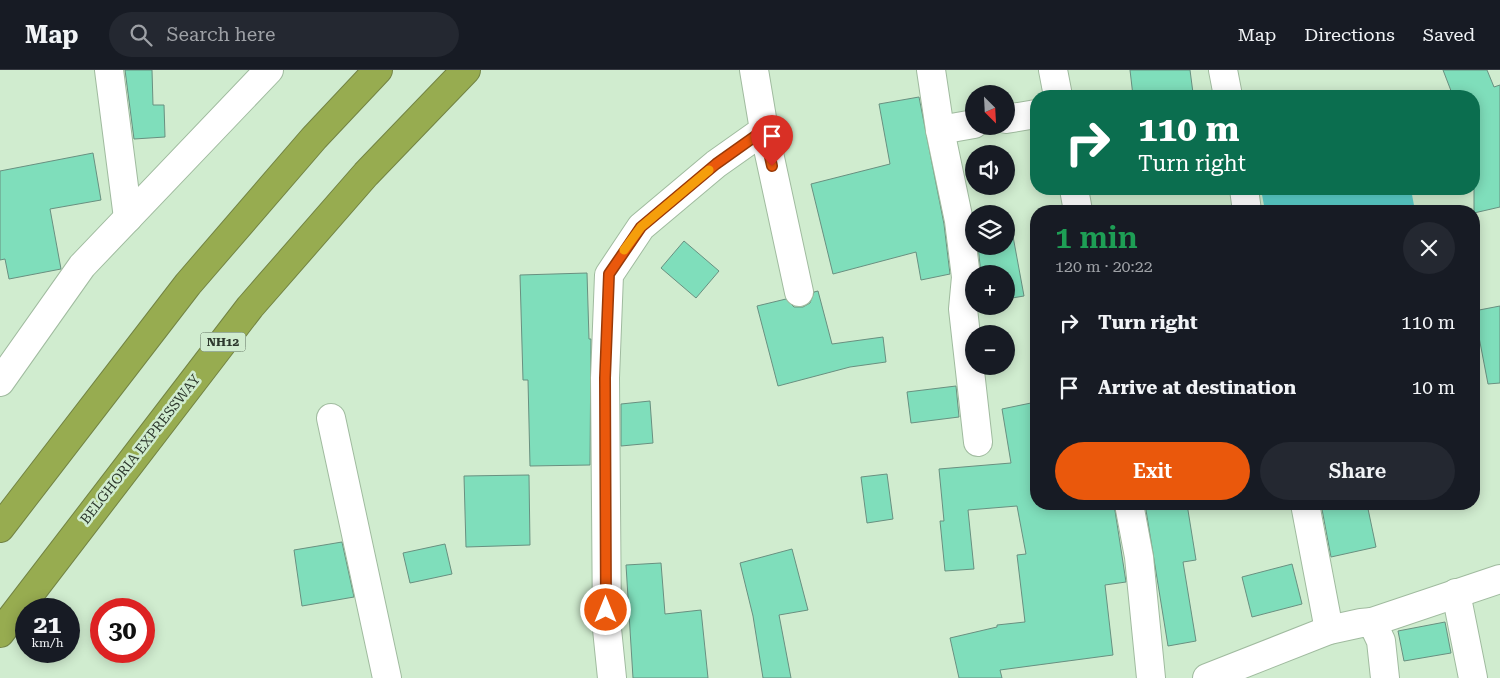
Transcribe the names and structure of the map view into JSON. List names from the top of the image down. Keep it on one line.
{"streets":{"highway":["NH12","BELGHORIA EXPRESSWAY"]},"north":"bottom right","page":{"header":"Map","search":"Search here","nav":["Map","Directions","Saved"],"map_buttons":["+","−"],"turn":["110 m","Turn right"],"heading":["1 min","120 m · 20:22"],"list":[{"name":"Turn right","value":"110 m"},{"name":"Arrive at destination","value":"10 m"}],"buttons":["Exit","Share"],"speed":"21 km/h","limit":"30"}}
